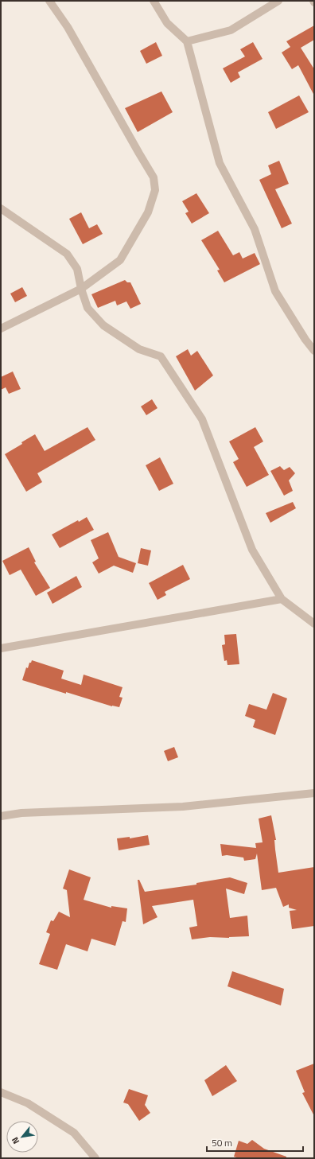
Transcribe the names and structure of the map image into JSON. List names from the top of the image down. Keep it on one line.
{"scale_bar":"50 m","north":"bottom left"}
